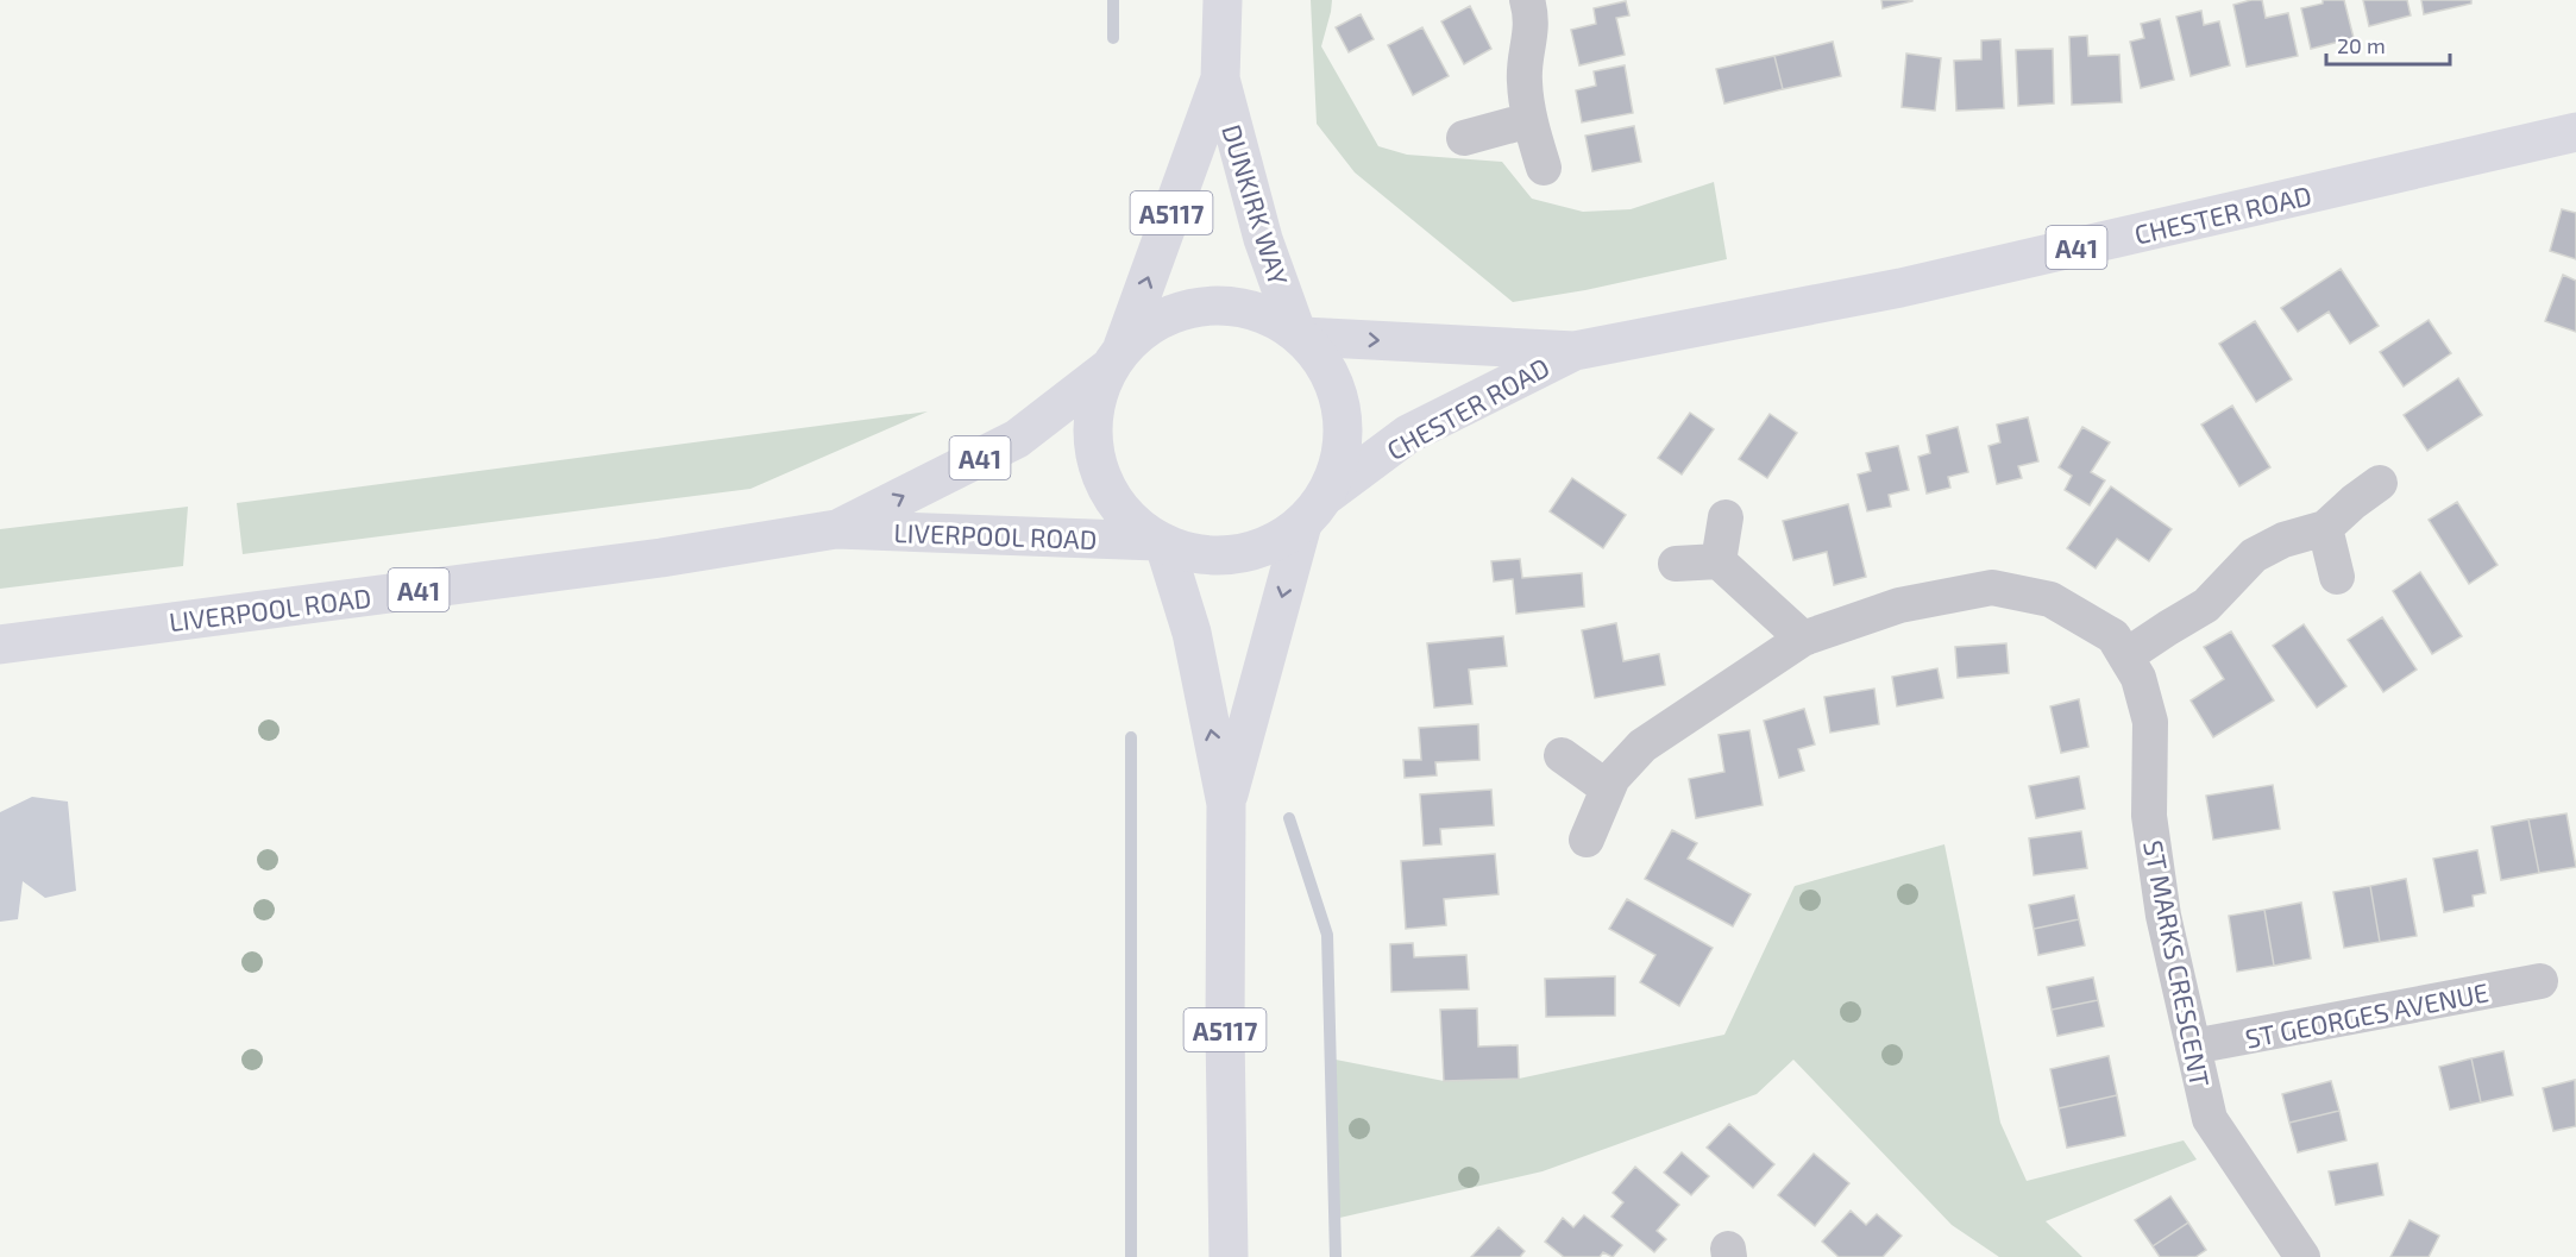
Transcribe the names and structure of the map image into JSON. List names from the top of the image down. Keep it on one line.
{"streets":{"main road":["DUNKIRK WAY","A5117","CHESTER ROAD","A41","LIVERPOOL ROAD"],"street":["ST MARKS CRESCENT","ST GEORGES AVENUE"]},"crossings":[["DUNKIRK WAY","A5117"],["DUNKIRK WAY","CHESTER ROAD"],["DUNKIRK WAY","A41"],["DUNKIRK WAY","LIVERPOOL ROAD"],["A5117","CHESTER ROAD"],["A5117","A41"],["A5117","LIVERPOOL ROAD"],["CHESTER ROAD","A41"],["CHESTER ROAD","LIVERPOOL ROAD"],["A41","LIVERPOOL ROAD"],["ST MARKS CRESCENT","ST GEORGES AVENUE"]],"one_way":["DUNKIRK WAY"],"scale_bar":"20 m"}
